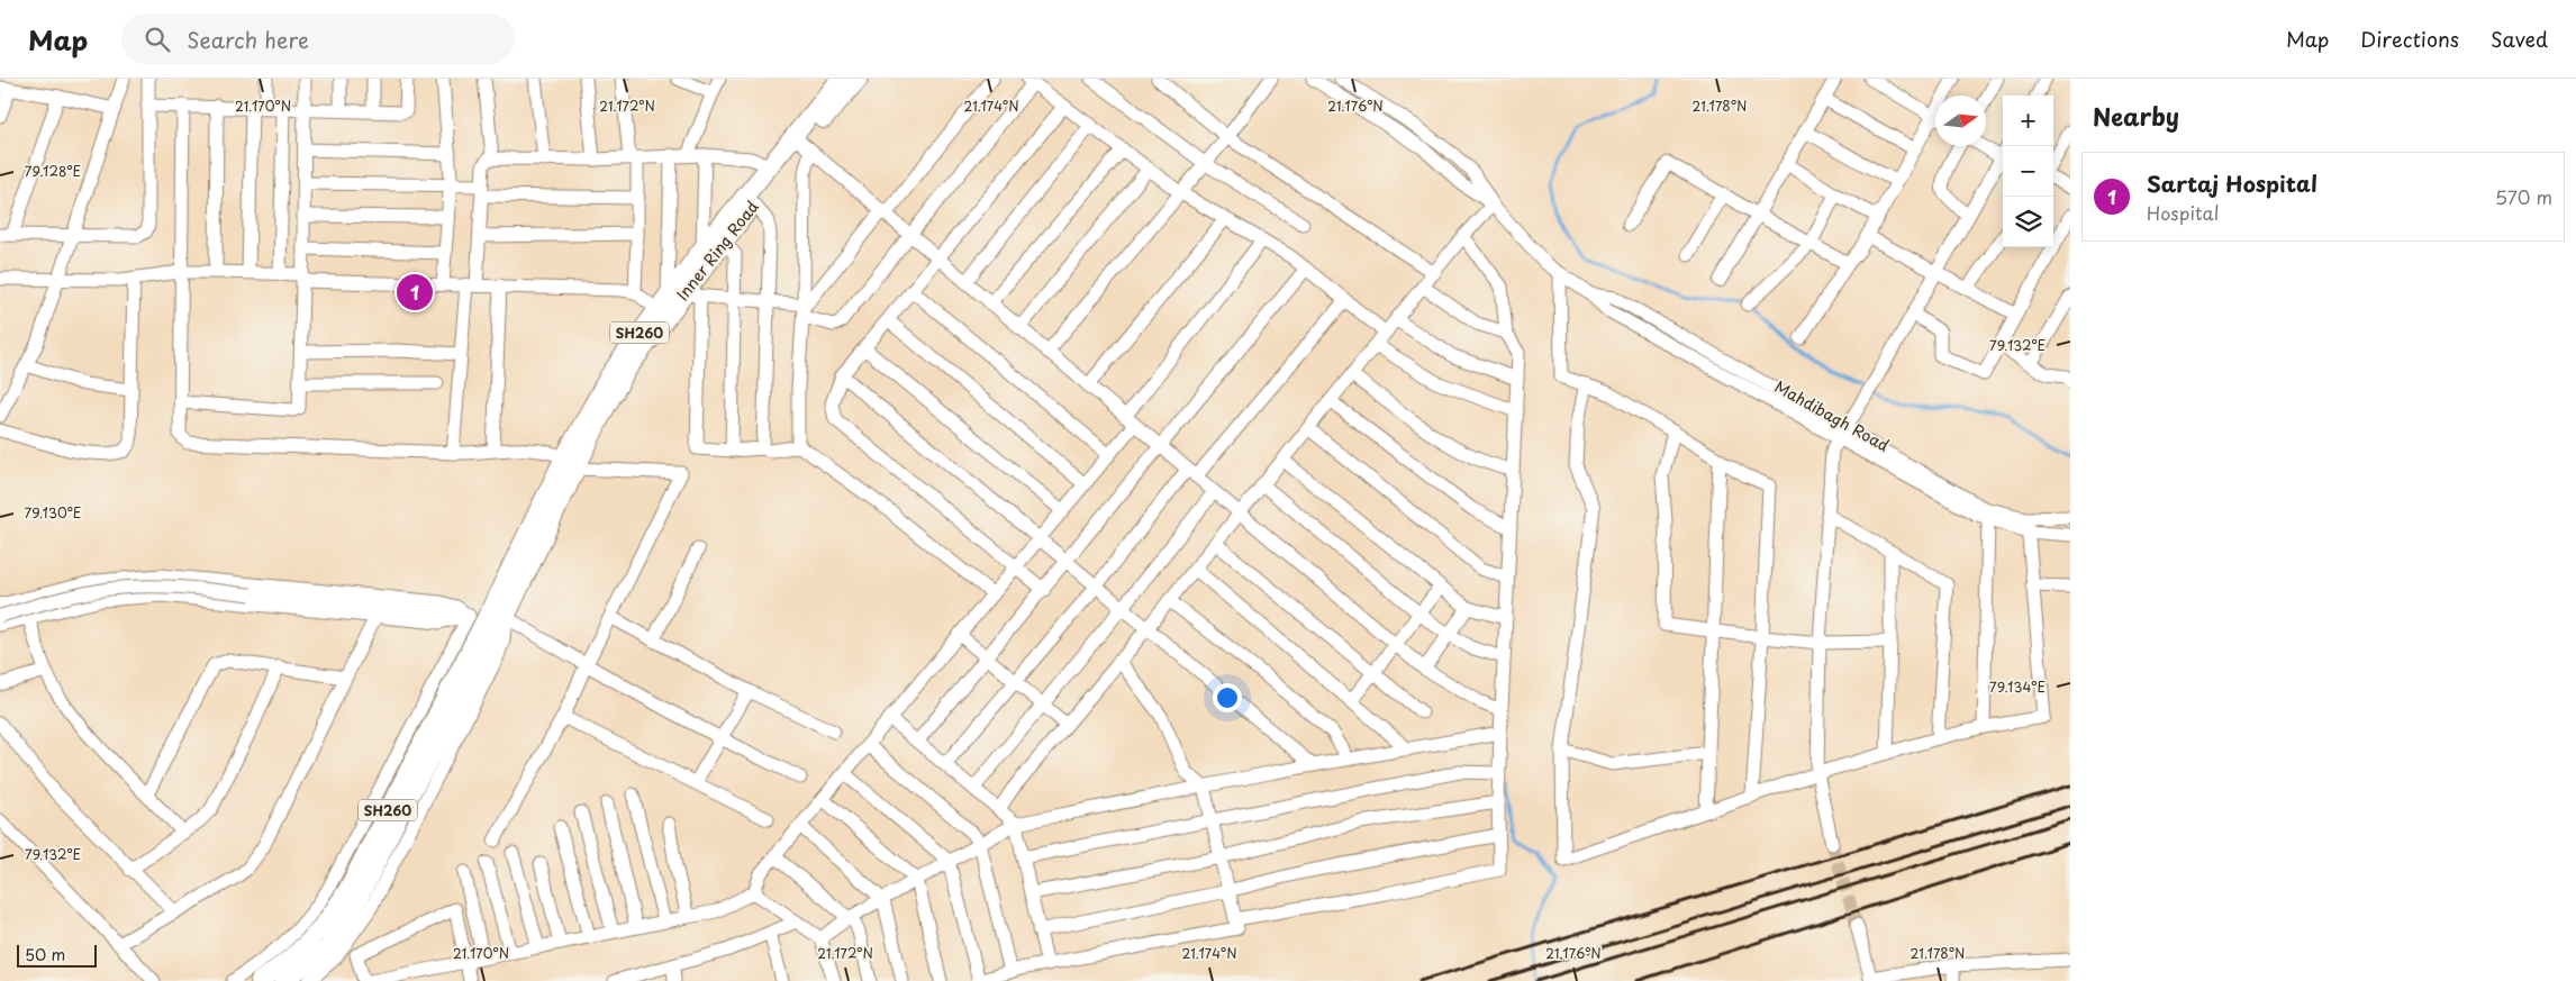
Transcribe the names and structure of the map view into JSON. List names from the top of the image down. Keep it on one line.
{"streets":{"highway":["Inner Ring Road","SH260"],"street":["Mahdibagh Road"]},"crossings":[["Inner Ring Road","SH260"]],"scale_bar":"50 m","north":"right","page":{"header":"Map","search":"Search here","nav":["Map","Directions","Saved"],"heading":"Nearby","map_buttons":["+","−"],"list":[{"mark":"1","name":"Sartaj Hospital","note":"Hospital","value":"570 m"}],"pins":"1","scale":"50 m"},"coordinates":["21.170°N","21.172°N","21.174°N","21.176°N","21.178°N","79.128°E","79.132°E","79.130°E","79.134°E"]}
